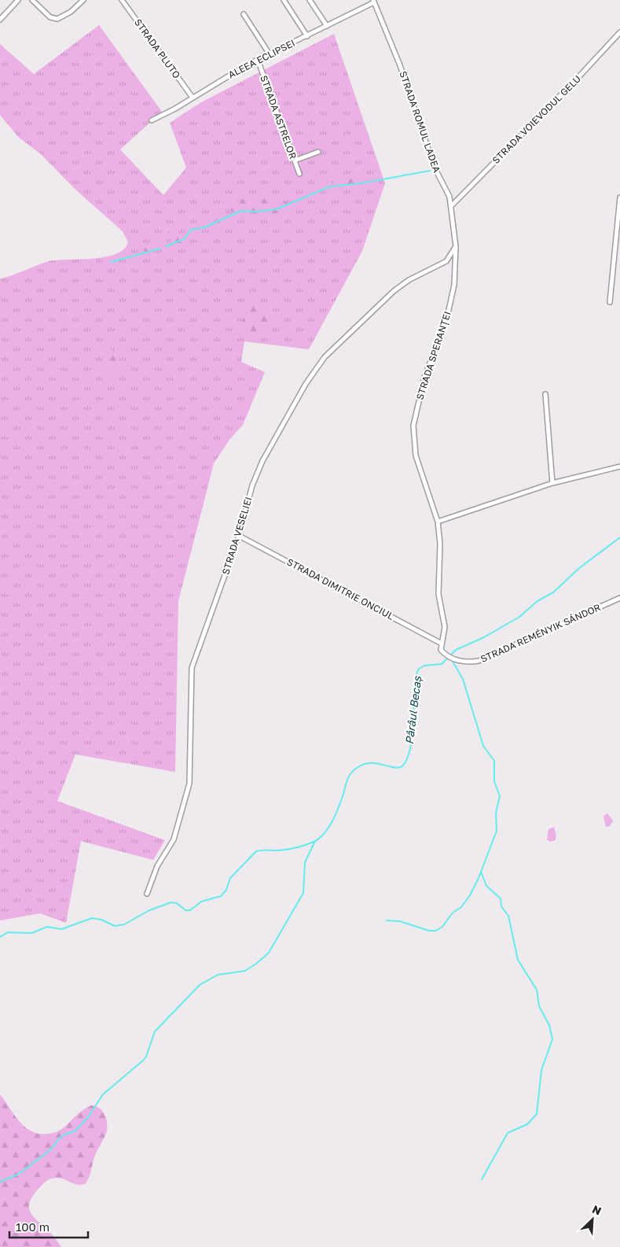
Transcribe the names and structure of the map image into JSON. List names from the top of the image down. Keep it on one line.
{"streets":{"street":["STRADA PLUTO","ALEEA ECLIPSEI","STRADA ASTRELOR","STRADA VOIEVODUL GELU","STRADA ROMUL LADEA","STRADA SPERANȚEI","STRADA VESELIEI","STRADA DIMITRIE ONCIUL","STRADA REMÉNYIK SÁNDOR"]},"crossings":[["STRADA PLUTO","ALEEA ECLIPSEI"],["ALEEA ECLIPSEI","STRADA ASTRELOR"],["ALEEA ECLIPSEI","STRADA ROMUL LADEA"],["STRADA VOIEVODUL GELU","STRADA ROMUL LADEA"],["STRADA ROMUL LADEA","STRADA SPERANȚEI"],["STRADA ROMUL LADEA","STRADA VESELIEI"],["STRADA SPERANȚEI","STRADA VESELIEI"],["STRADA SPERANȚEI","STRADA DIMITRIE ONCIUL"],["STRADA SPERANȚEI","STRADA REMÉNYIK SÁNDOR"],["STRADA VESELIEI","STRADA DIMITRIE ONCIUL"],["STRADA DIMITRIE ONCIUL","STRADA REMÉNYIK SÁNDOR"]],"water":["Pârâul Becaș"],"scale_bar":"100 m","north":"top right"}
